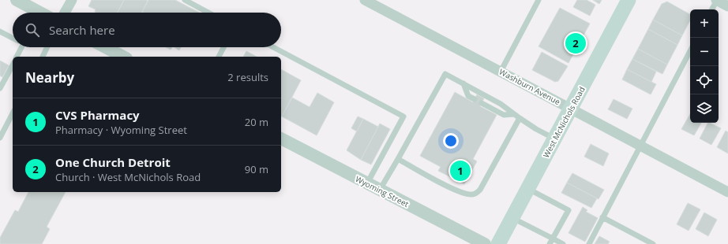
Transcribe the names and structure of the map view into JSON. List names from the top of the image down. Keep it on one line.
{"streets":{"main road":["West McNichols Road"],"street":["Washburn Avenue","Wyoming Street"]},"crossings":[["Washburn Avenue","West McNichols Road"]],"page":{"map_buttons":["+","−"],"search":"Search here","pins":["2","1"],"heading":["Nearby","2 results"],"list":[{"mark":"1","name":"CVS Pharmacy","note":"Pharmacy · Wyoming Street","value":"20 m"},{"mark":"2","name":"One Church Detroit","note":"Church · West McNichols Road","value":"90 m"}]}}
